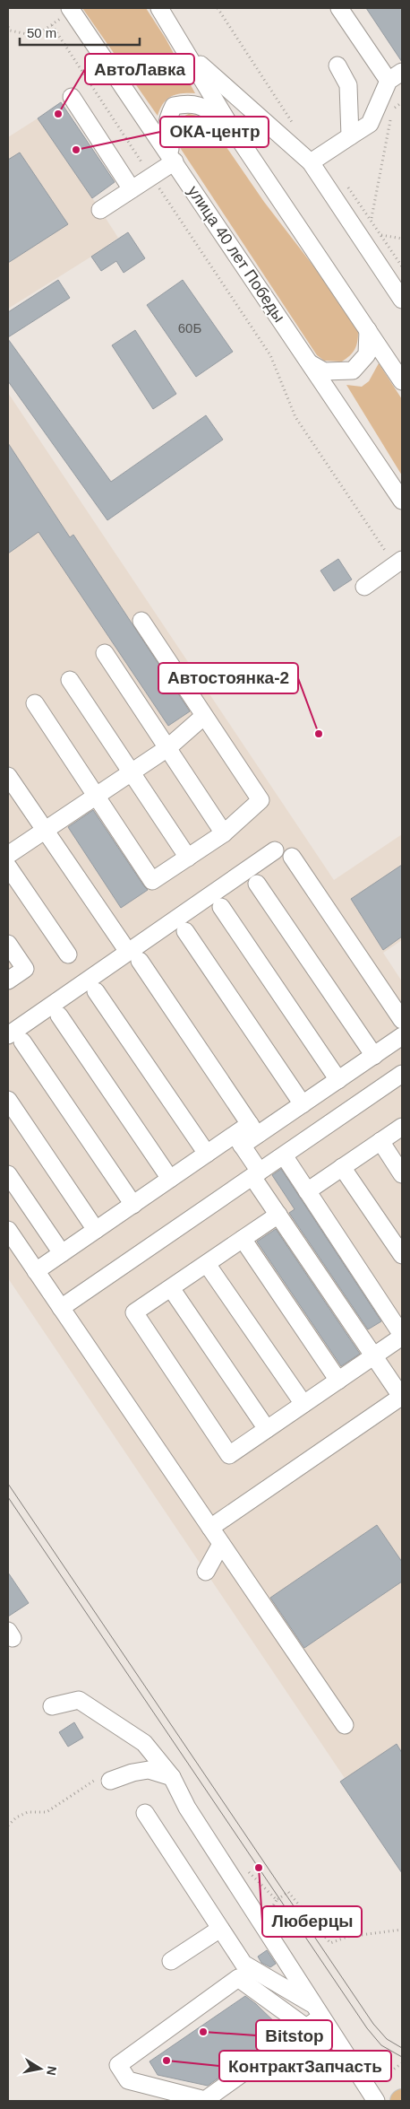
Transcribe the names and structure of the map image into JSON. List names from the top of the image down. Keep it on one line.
{"streets":{"street":["улица 40 лет Победы"]},"places":["АвтоЛавка","ОКА-центр","Автостоянка-2","Люберцы","Bitstop","КонтрактЗапчасть"],"house_numbers":["60Б"],"scale_bar":"50 m","north":"right"}
